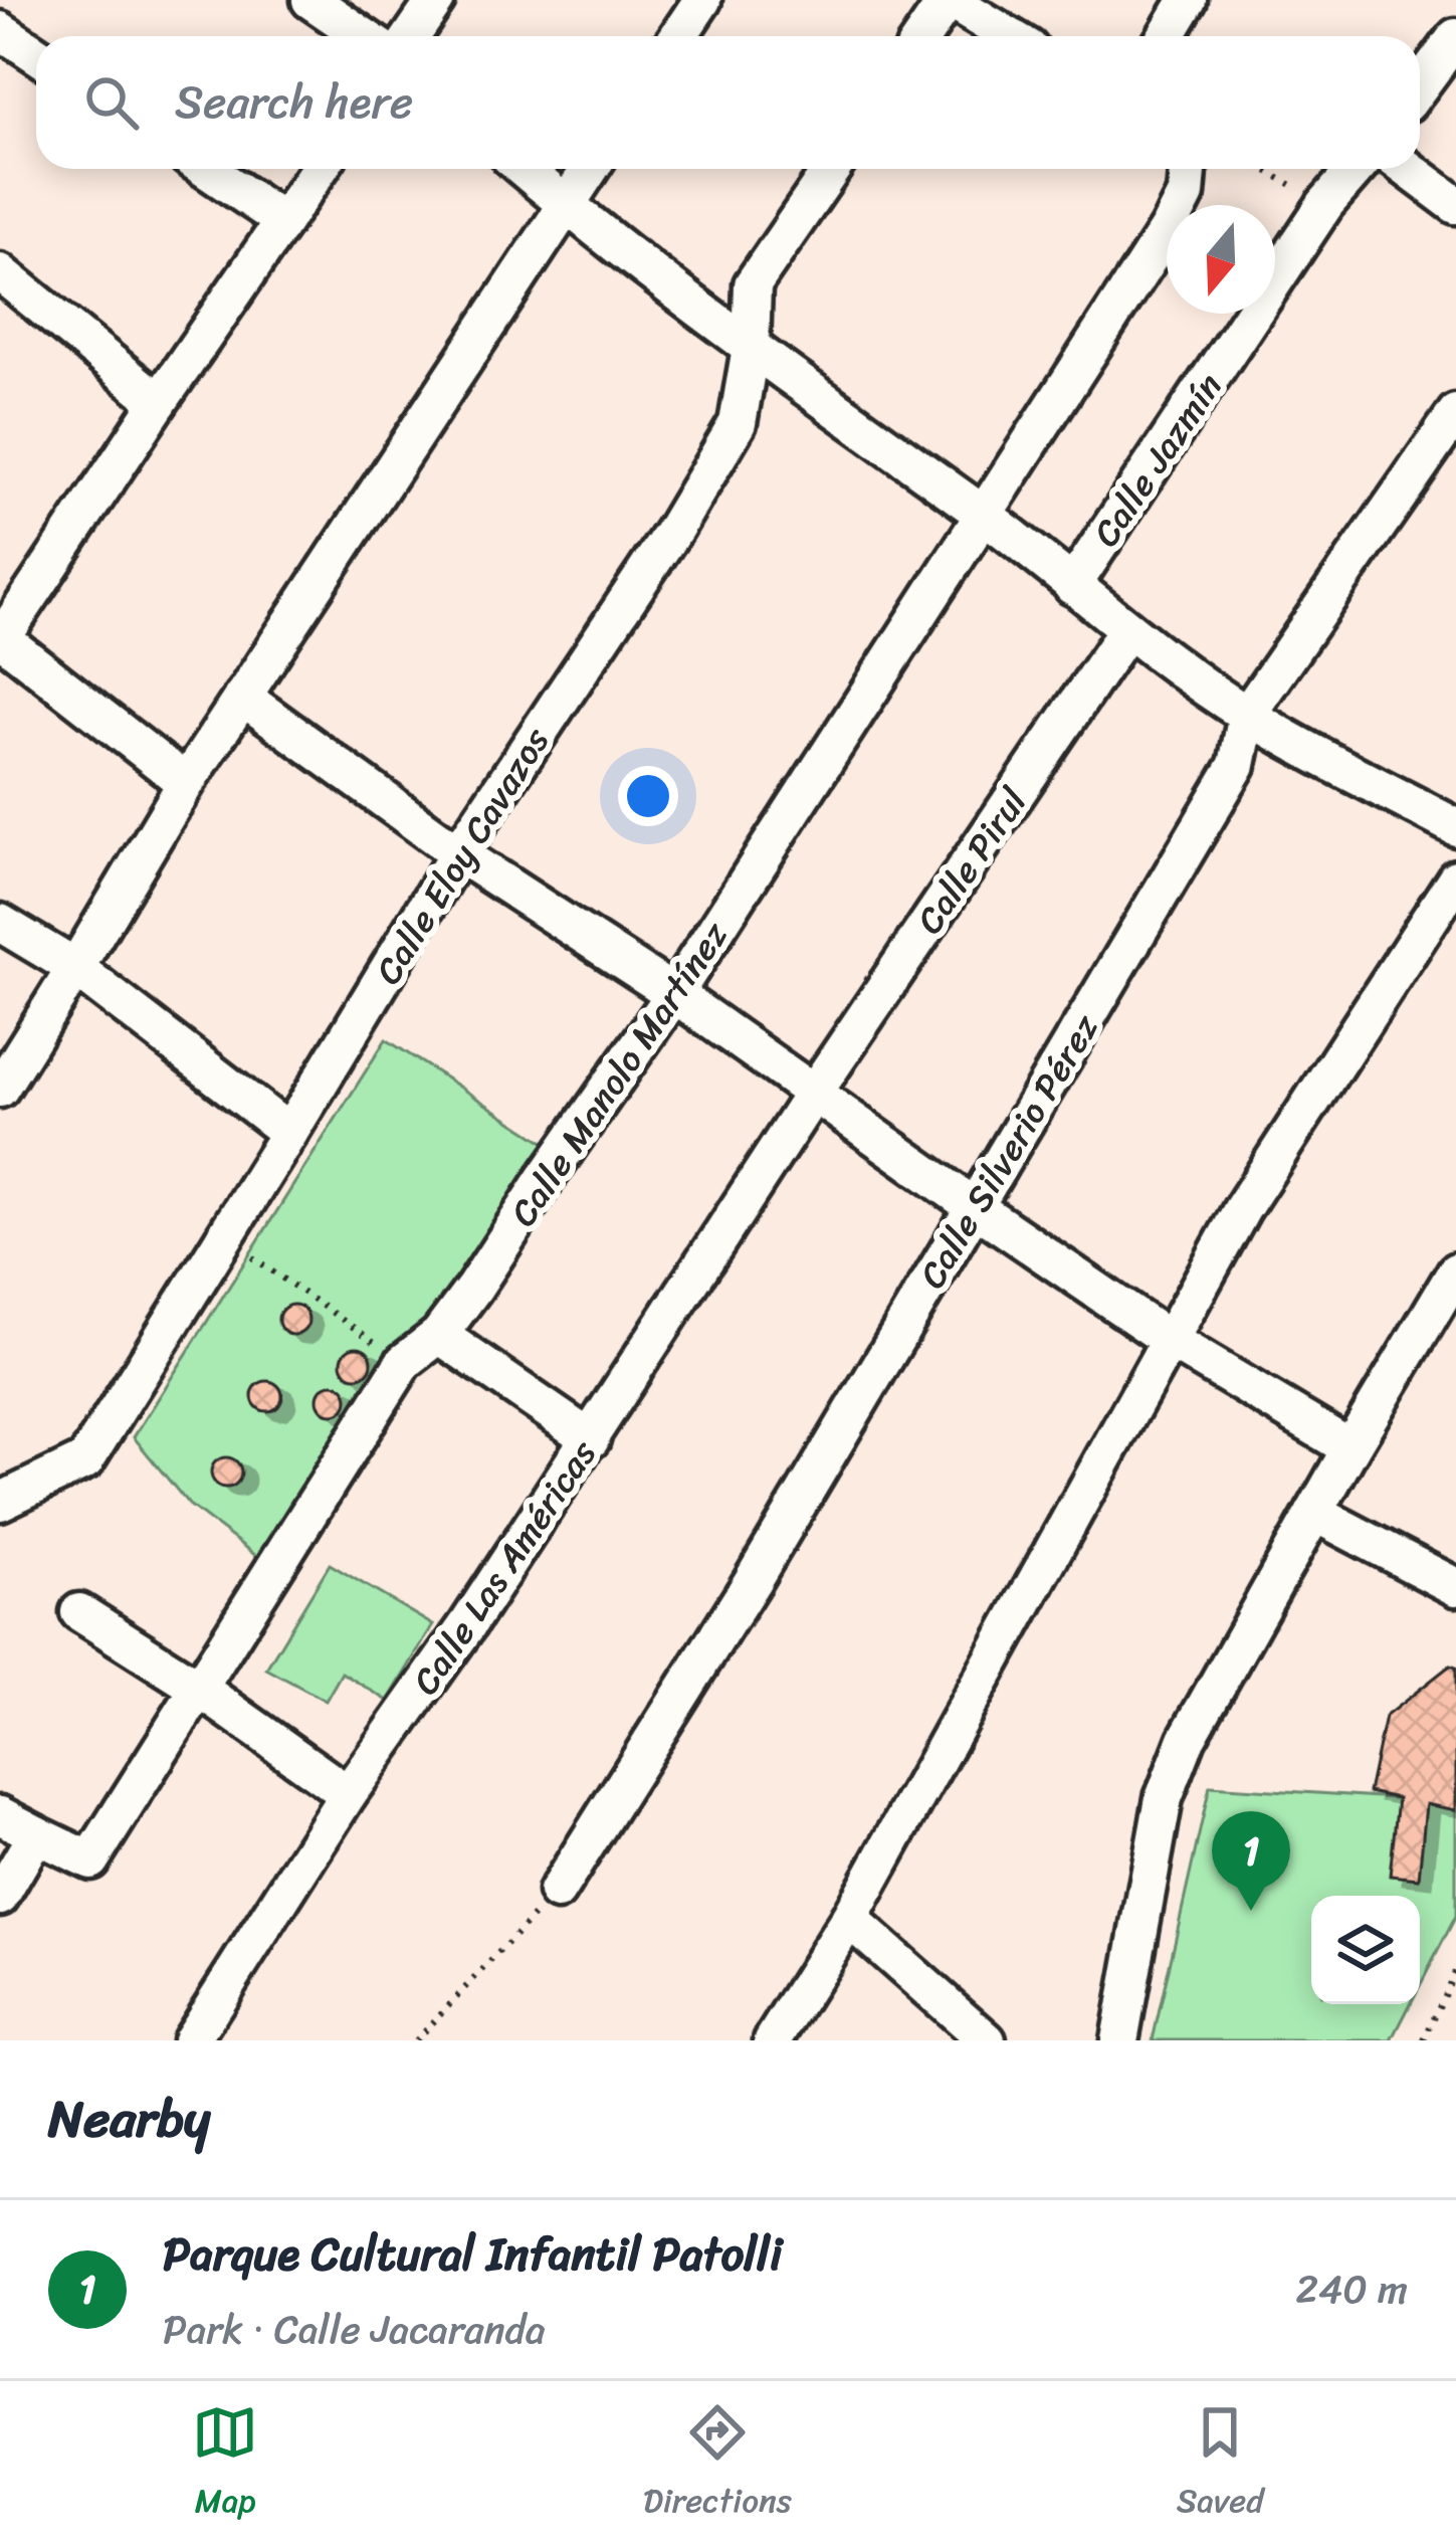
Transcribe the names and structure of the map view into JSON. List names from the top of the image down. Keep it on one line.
{"streets":{"street":["Calle Jazmín","Calle Eloy Cavazos","Calle Pirul","Calle Manolo Martínez","Calle Silverio Pérez","Calle Las Américas"]},"crossings":[["Calle Pirul","Calle Las Américas"]],"north":"bottom","page":{"search":"Search here","pins":"1","heading":"Nearby","list":[{"mark":"1","name":"Parque Cultural Infantil Patolli","note":"Park · Calle Jacaranda","value":"240 m"}],"nav":["Map","Directions","Saved"]}}
